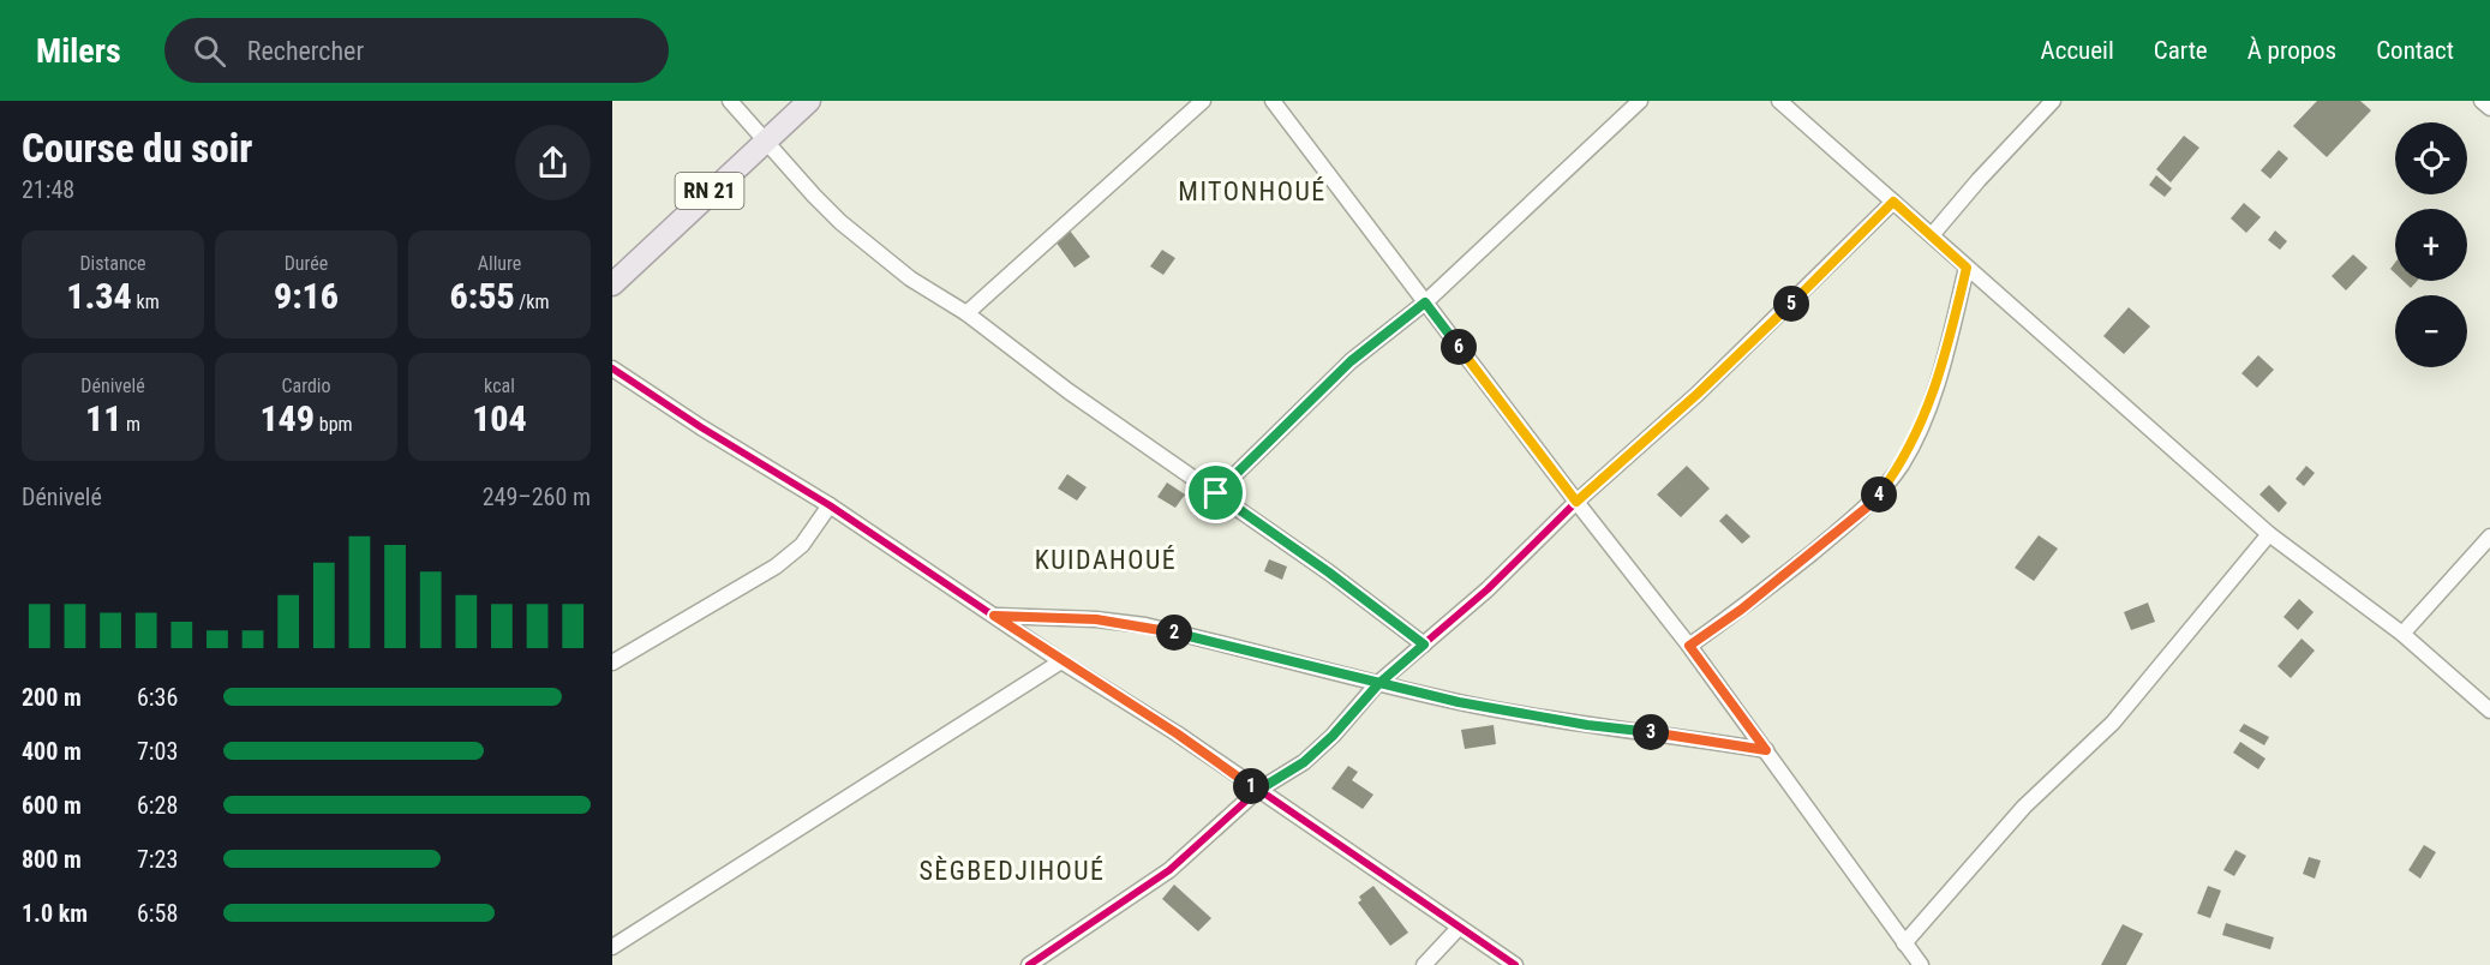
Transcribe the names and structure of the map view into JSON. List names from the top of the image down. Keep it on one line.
{"streets":{"main road":["RN 21"]},"districts":["MITONHOUÉ","KUIDAHOUÉ","SÈGBEDJIHOUÉ"],"page":{"header":"Milers","search":"Rechercher","nav":["Accueil","Carte","À propos","Contact"],"heading":["Course du soir","21:48"],"map_buttons":["+","−"],"stats":[["Distance","1.34 km"],["Durée","9:16"],["Allure","6:55 /km"],["Dénivelé","11 m"],["Cardio","149 bpm"],["kcal","104"]],"pins":["5","6","4","2","3","1"],"chart":["Dénivelé","249–260 m"],"list":[{"name":"200 m","note":"6:36"},{"name":"400 m","note":"7:03"},{"name":"600 m","note":"6:28"},{"name":"800 m","note":"7:23"},{"name":"1.0 km","note":"6:58"}]}}
